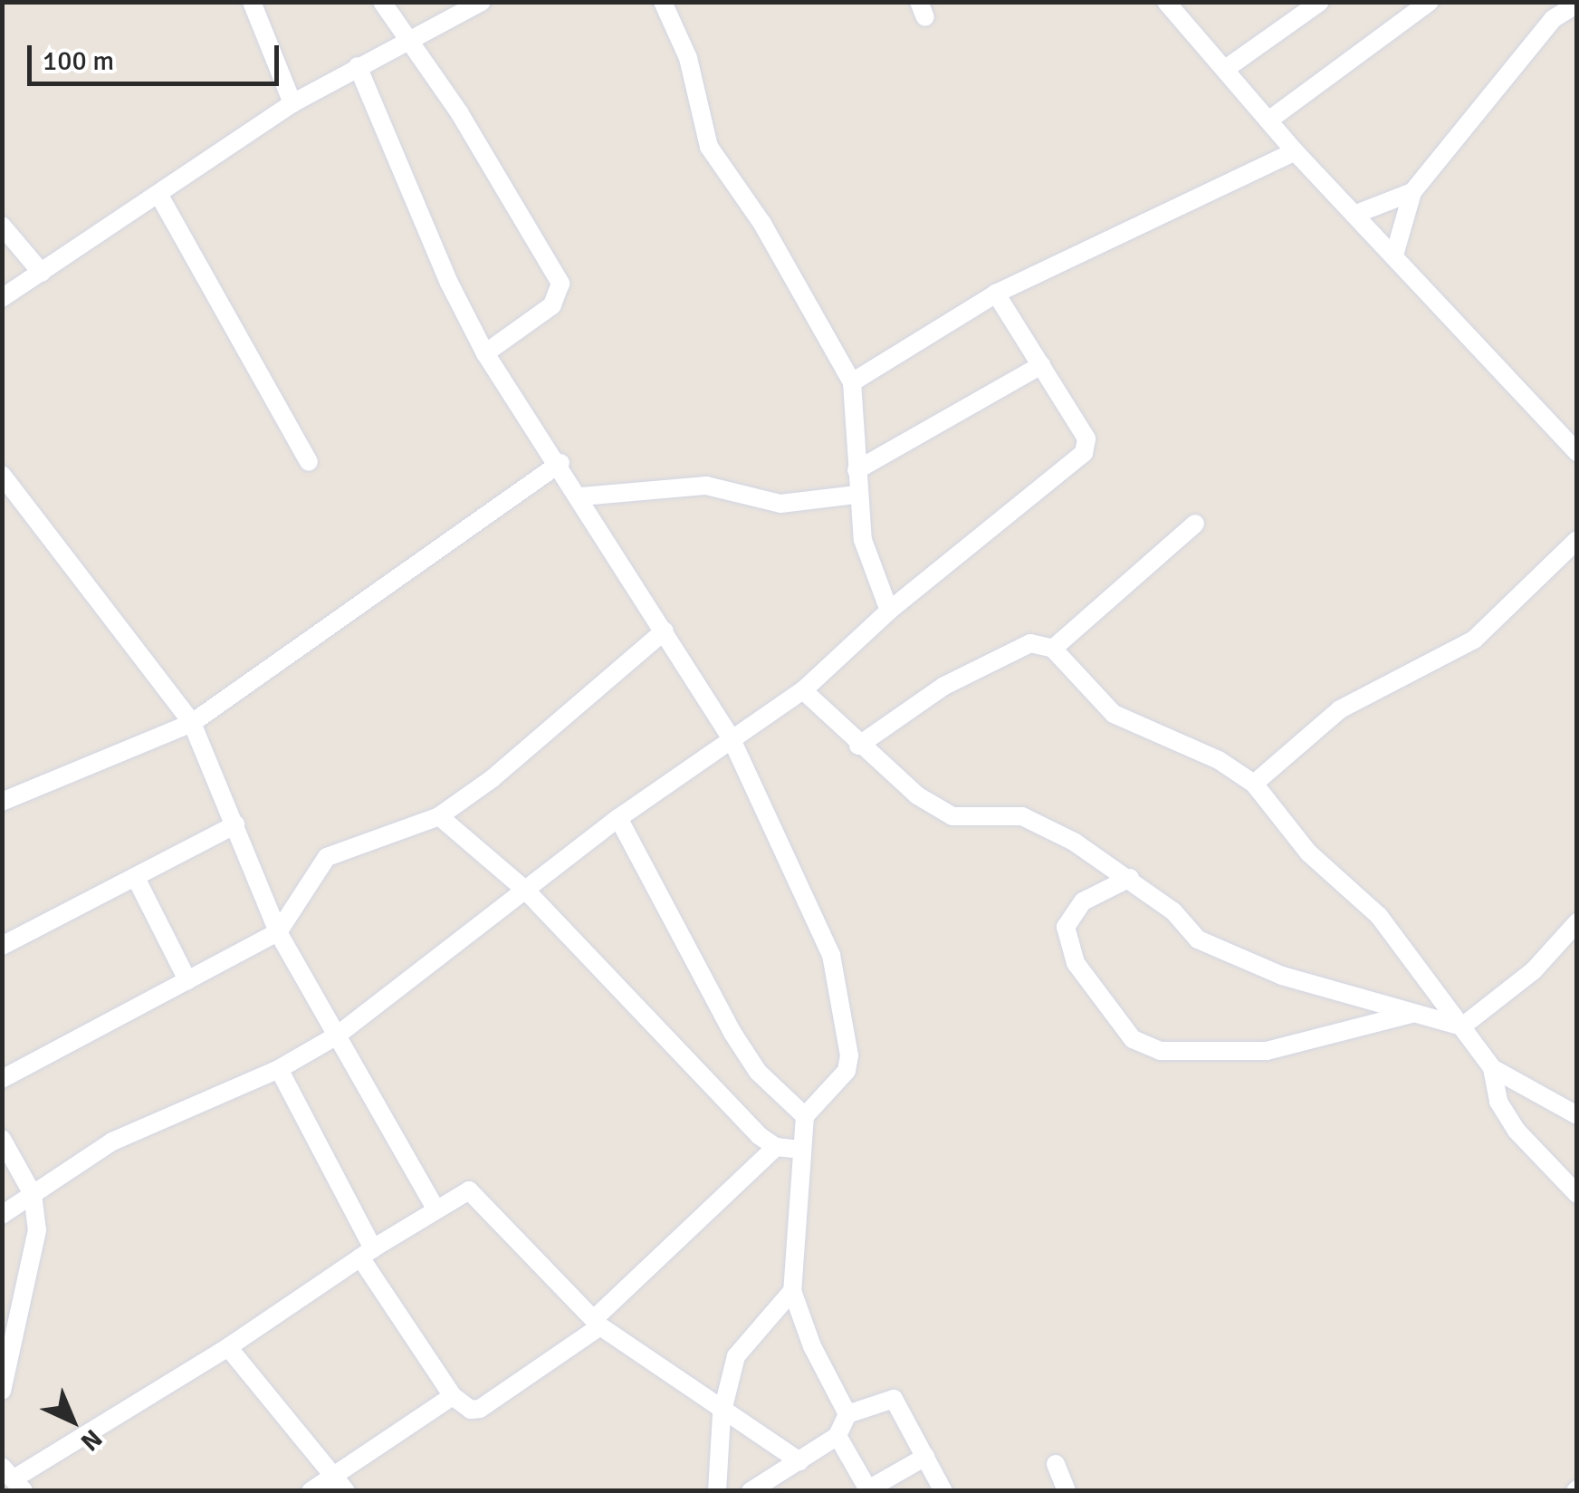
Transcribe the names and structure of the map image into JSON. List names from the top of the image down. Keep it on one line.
{"scale_bar":"100 m","north":"bottom right"}
